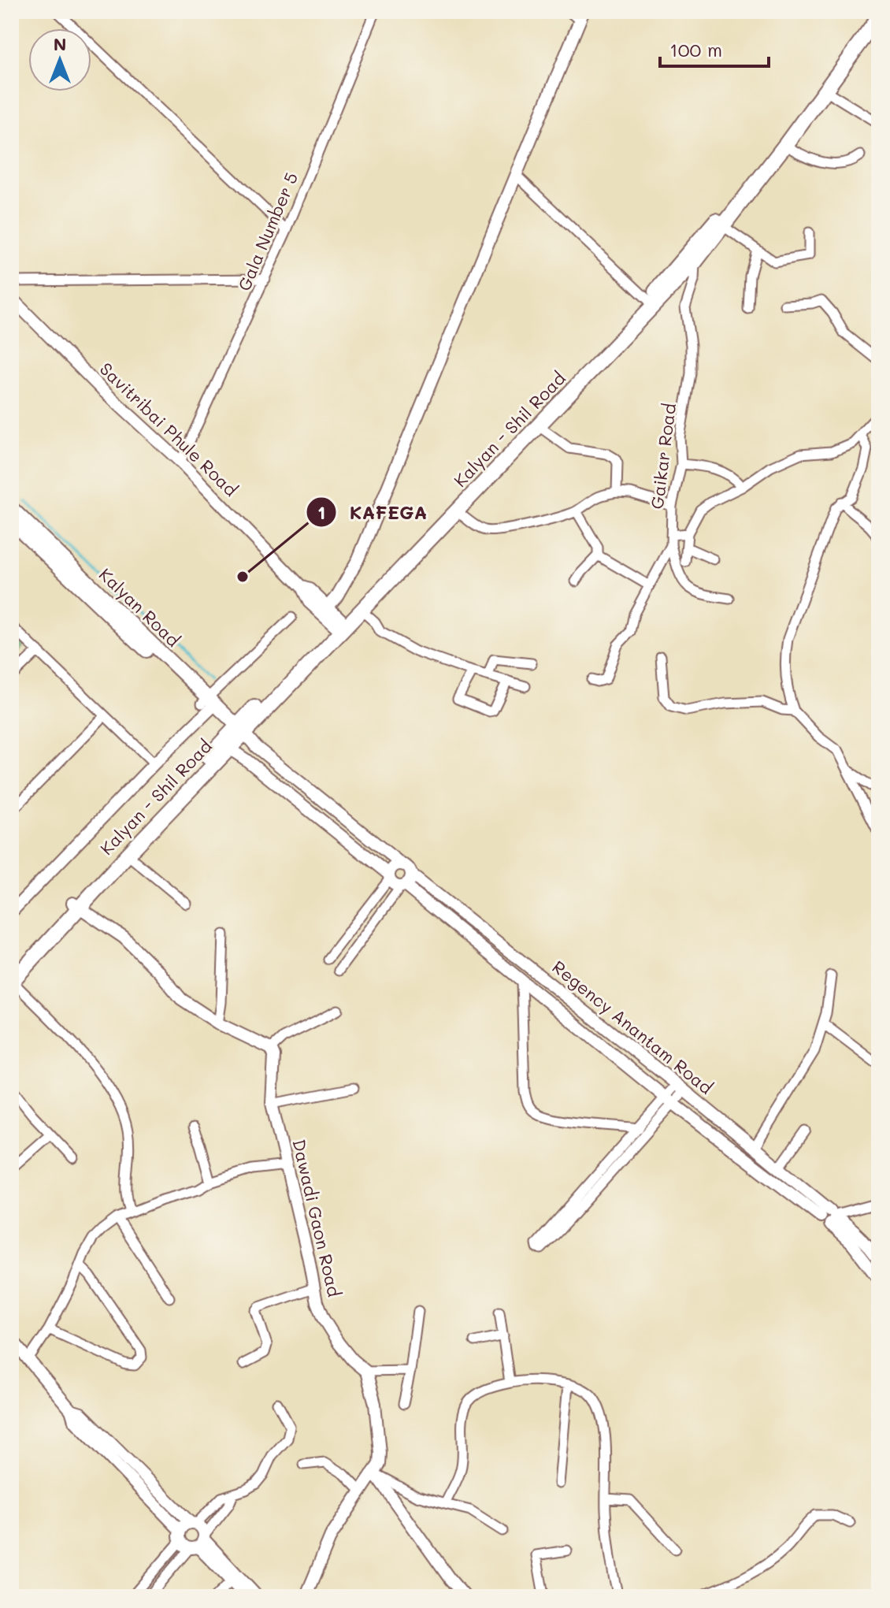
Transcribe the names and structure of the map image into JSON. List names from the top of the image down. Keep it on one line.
{"streets":{"main road":["Kalyan - Shil Road","Kalyan Road"],"street":["Gala Number 5","Savitribai Phule Road","Gaikar Road","Regency Anantam Road","Dawadi Gaon Road"]},"crossings":[["Gala Number 5","Savitribai Phule Road"],["Savitribai Phule Road","Kalyan - Shil Road"],["Kalyan - Shil Road","Gaikar Road"],["Kalyan - Shil Road","Kalyan Road"]],"places":["KAFEGA"],"scale_bar":"100 m","north":"top"}
